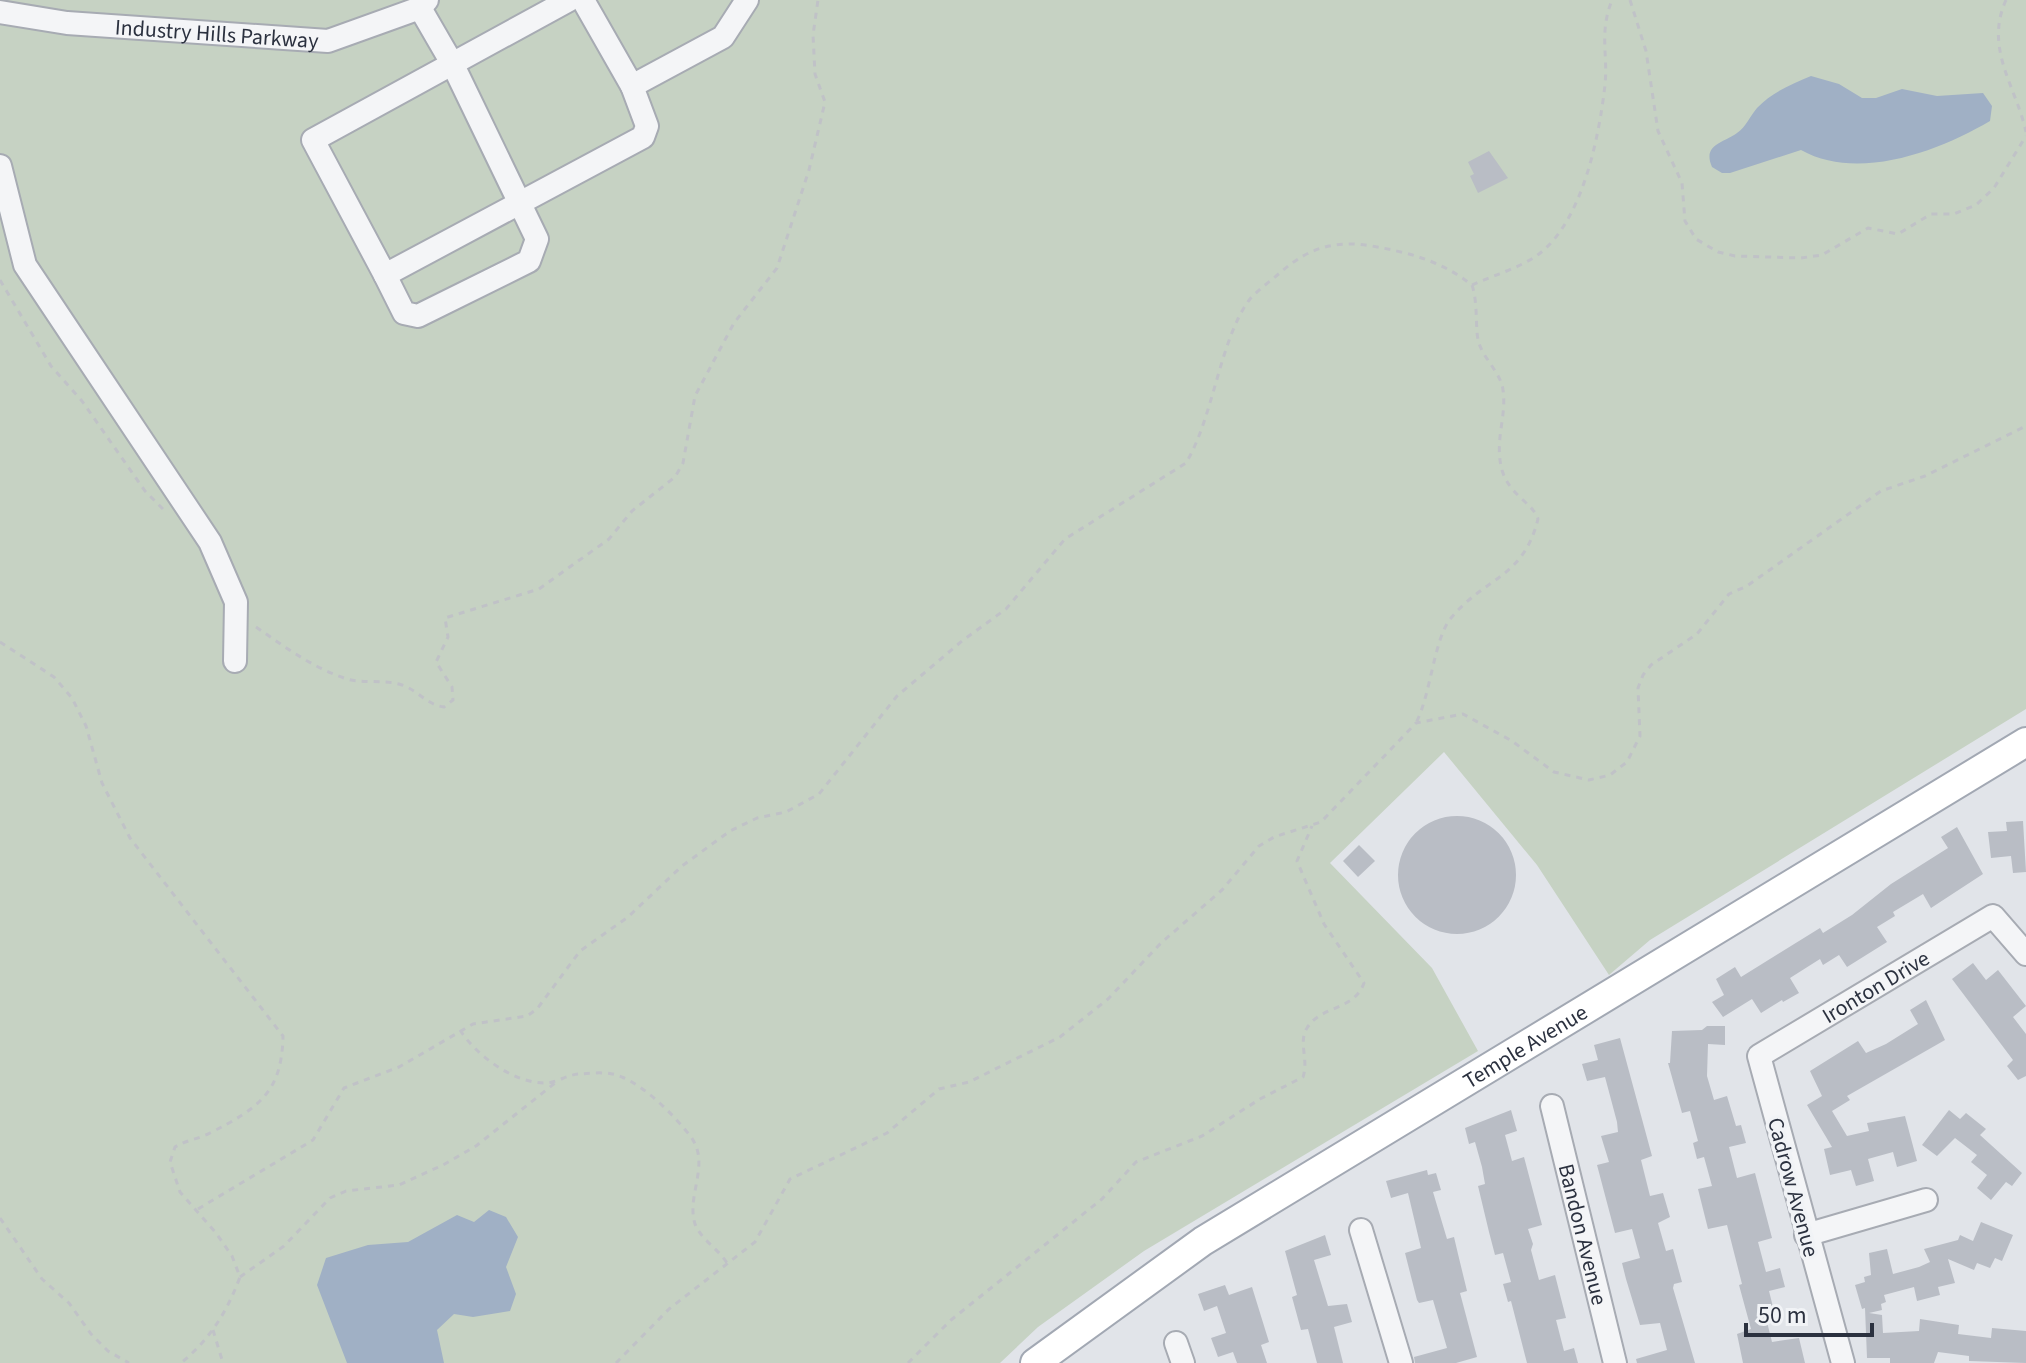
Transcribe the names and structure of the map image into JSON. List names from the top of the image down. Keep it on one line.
{"streets":{"main road":["Temple Avenue"],"street":["Industry Hills Parkway","Ironton Drive","Cadrow Avenue","Bandon Avenue"]},"crossings":[["Ironton Drive","Cadrow Avenue"]],"scale_bar":"50 m"}
